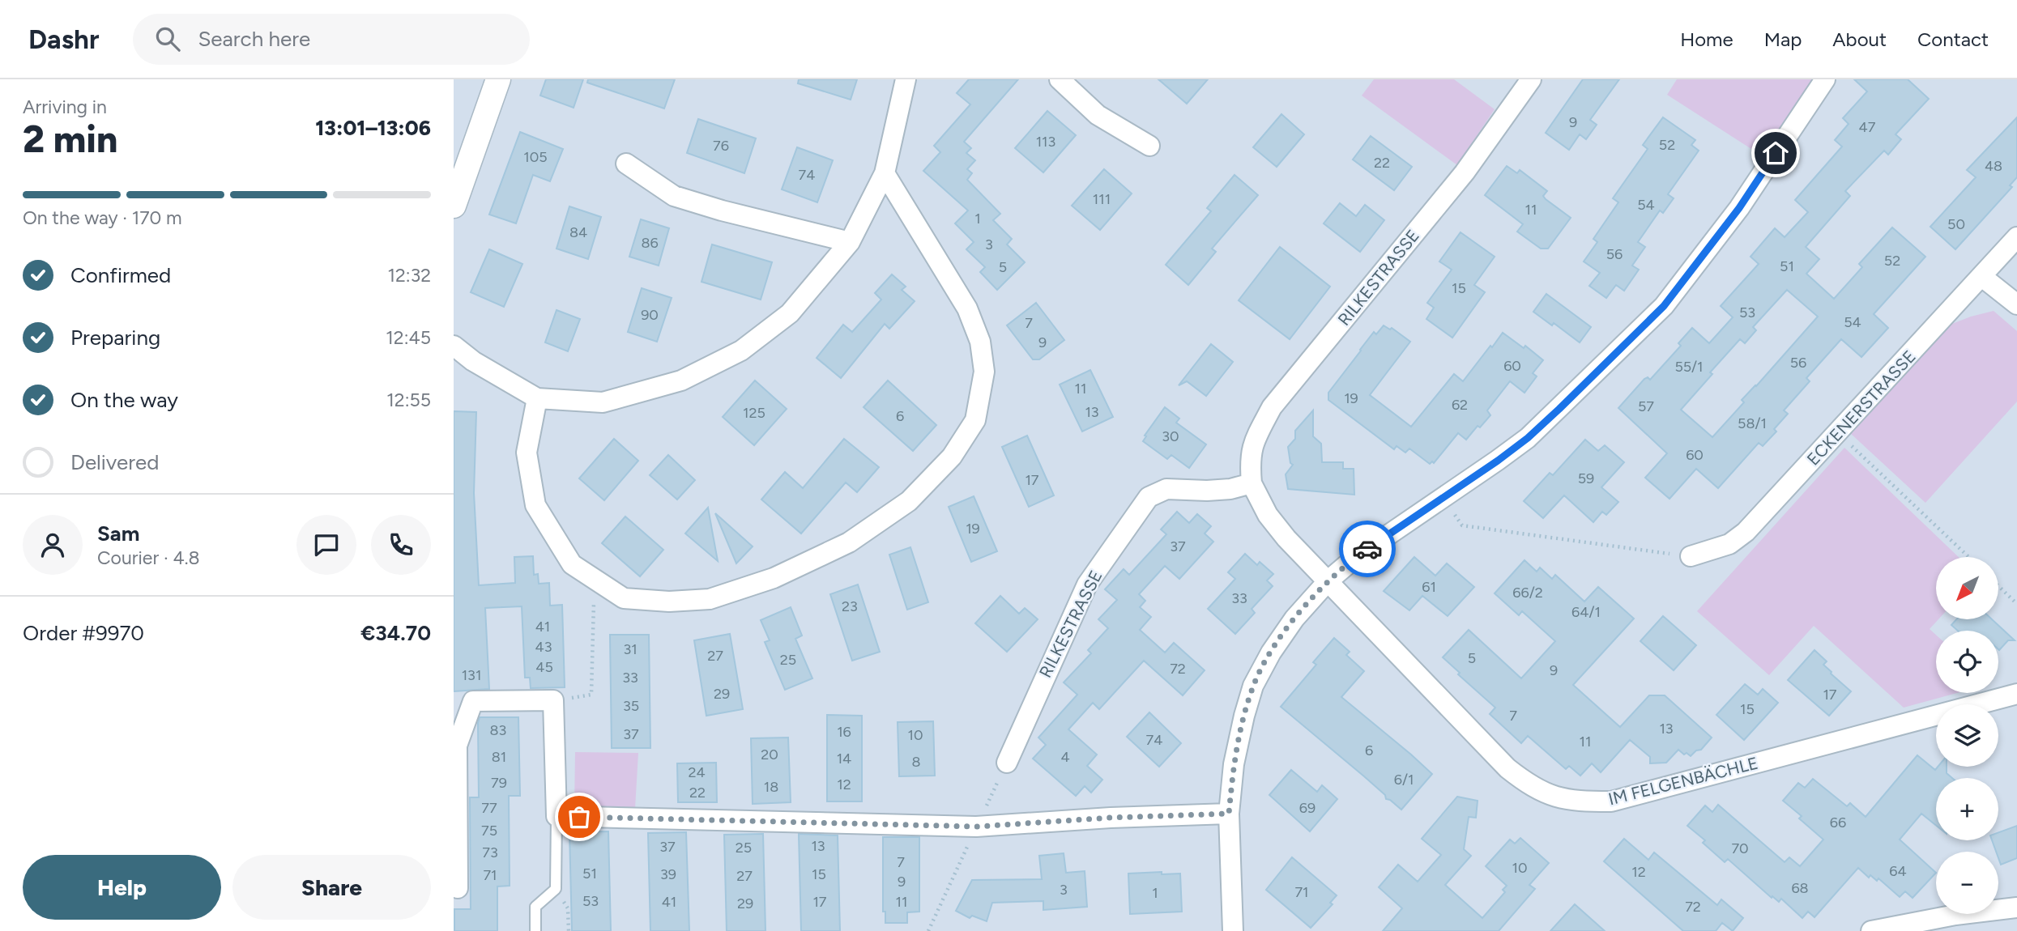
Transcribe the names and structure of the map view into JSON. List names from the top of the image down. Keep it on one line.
{"streets":{"street":["RILKESTRASSE","ECKENERSTRASSE","IM FELGENBÄCHLE"]},"crossings":[["RILKESTRASSE","IM FELGENBÄCHLE"]],"house_numbers":["9","47","113","52","76","105","22","48","74","111","54","11","1","50","84","86","3","56","52","51","5","15","53","90","54","7","9","56","60","55/1","11","19","62","57","13","125","6","58/1","30","60","59","17","19","37","61","66/2","33","23","64/1","41","43","31","27","5","25","45","72","9","131","33","29","17","35","15","7","13","83","16","37","10","74","11","6","20","81","4","14","8","24","6/1","79","12","18","22","77","69","66","75","13","37","25","70","73","7","10","64","12","51","39","15","71","27","9","68","3","71","1","53","41","17","11","29","72"],"north":"bottom left","page":{"header":"Dashr","search":"Search here","nav":["Home","Map","About","Contact"],"heading":["2 min","Arriving in","13:01–13:06"],"panel":["Sam","Courier · 4.8","Order #9970","€34.70"],"bar":"On the way · 170 m","list":[["Confirmed","12:32"],["Preparing","12:45"],["On the way","12:55"],"Delivered"],"map_buttons":["+","−"],"buttons":["Help","Share"]}}
